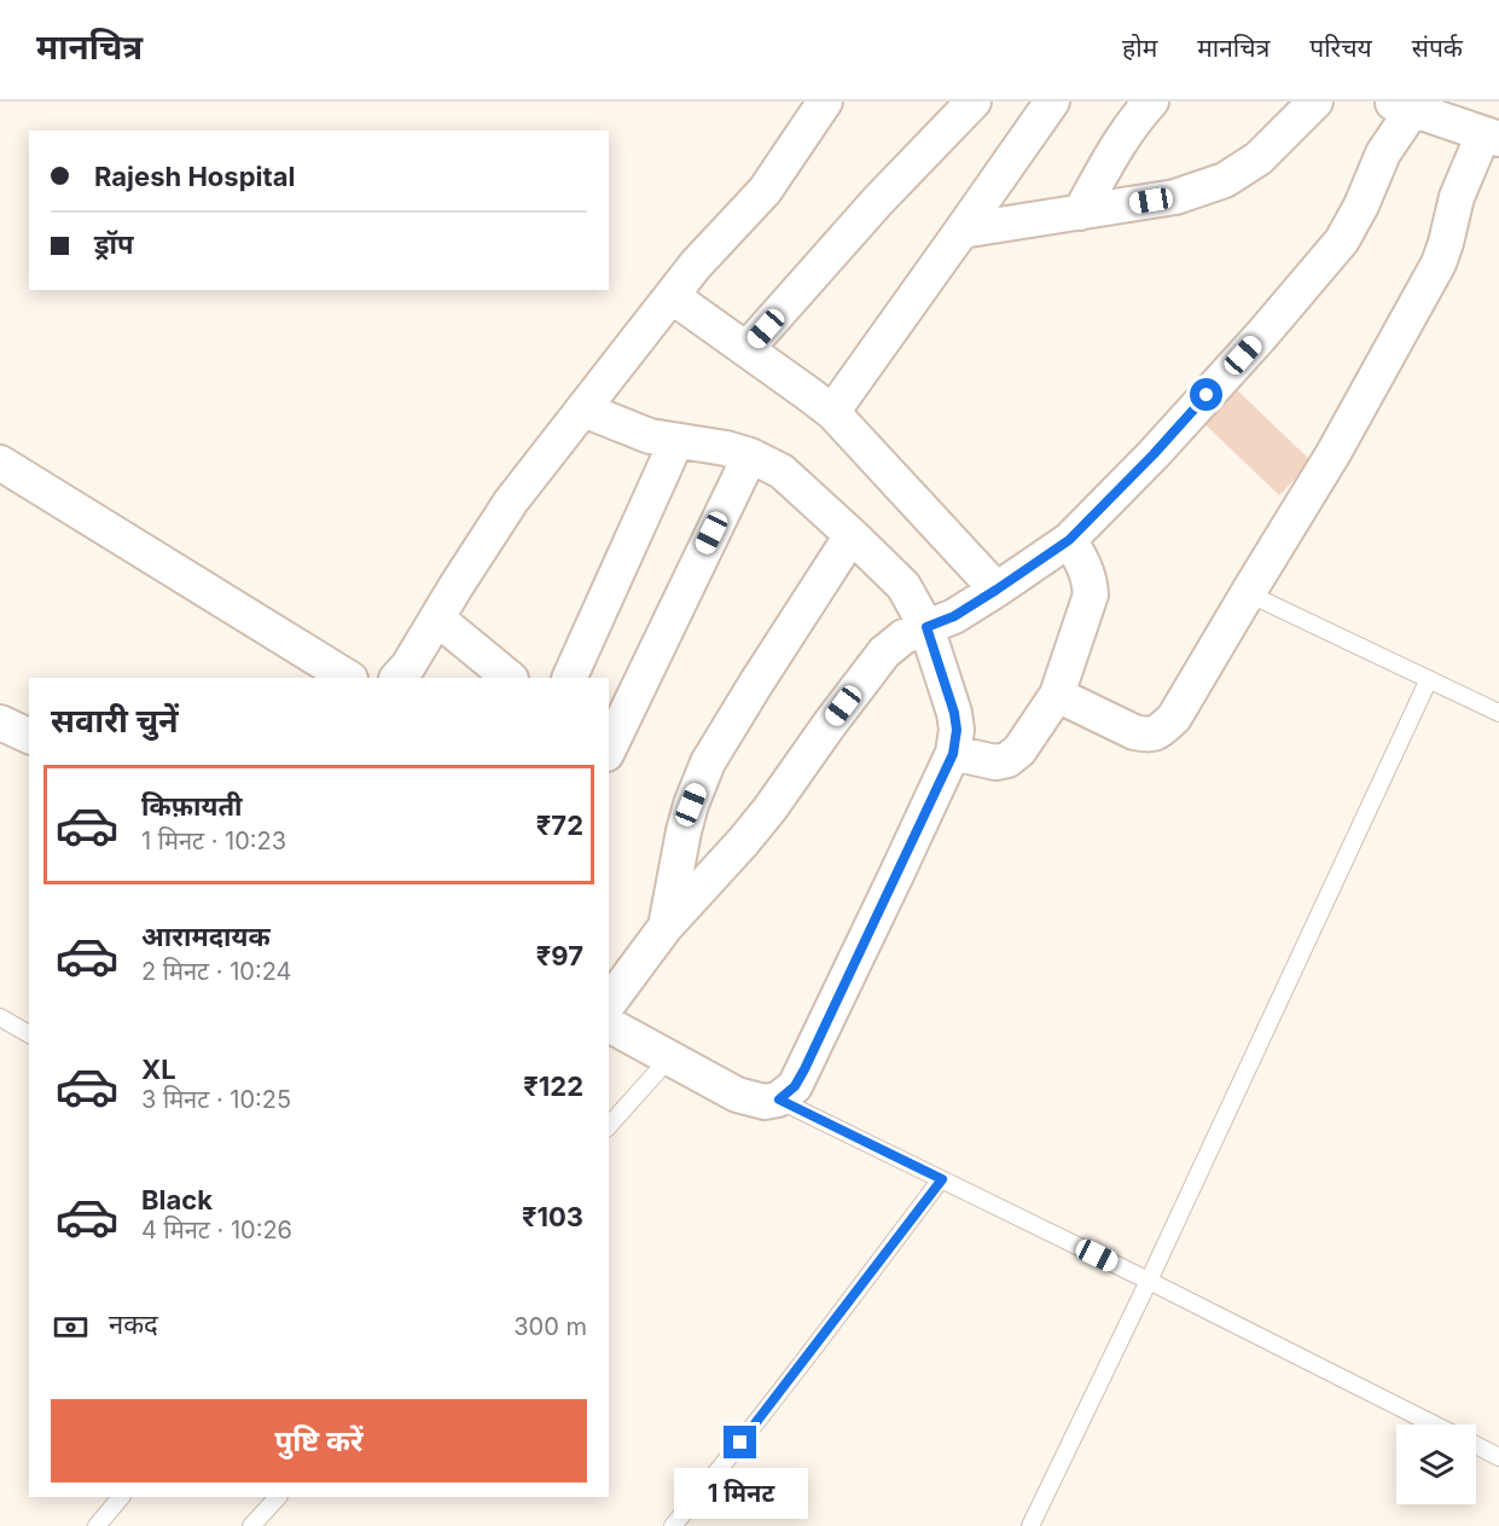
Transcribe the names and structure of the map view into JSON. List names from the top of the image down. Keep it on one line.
{"page":{"header":"मानचित्र","nav":["होम","मानचित्र","परिचय","संपर्क"],"banner":["Rajesh Hospital","ड्रॉप"],"heading":"सवारी चुनें","list":[{"name":"किफ़ायती","note":"1 मिनट · 10:23","value":"₹72"},{"name":"आरामदायक","note":"2 मिनट · 10:24","value":"₹97"},{"name":"XL","note":"3 मिनट · 10:25","value":"₹122"},{"name":"Black","note":"4 मिनट · 10:26","value":"₹103"}],"pay":["नकद","300 m"],"buttons":"पुष्टि करें","bubble":"1 मिनट"}}
